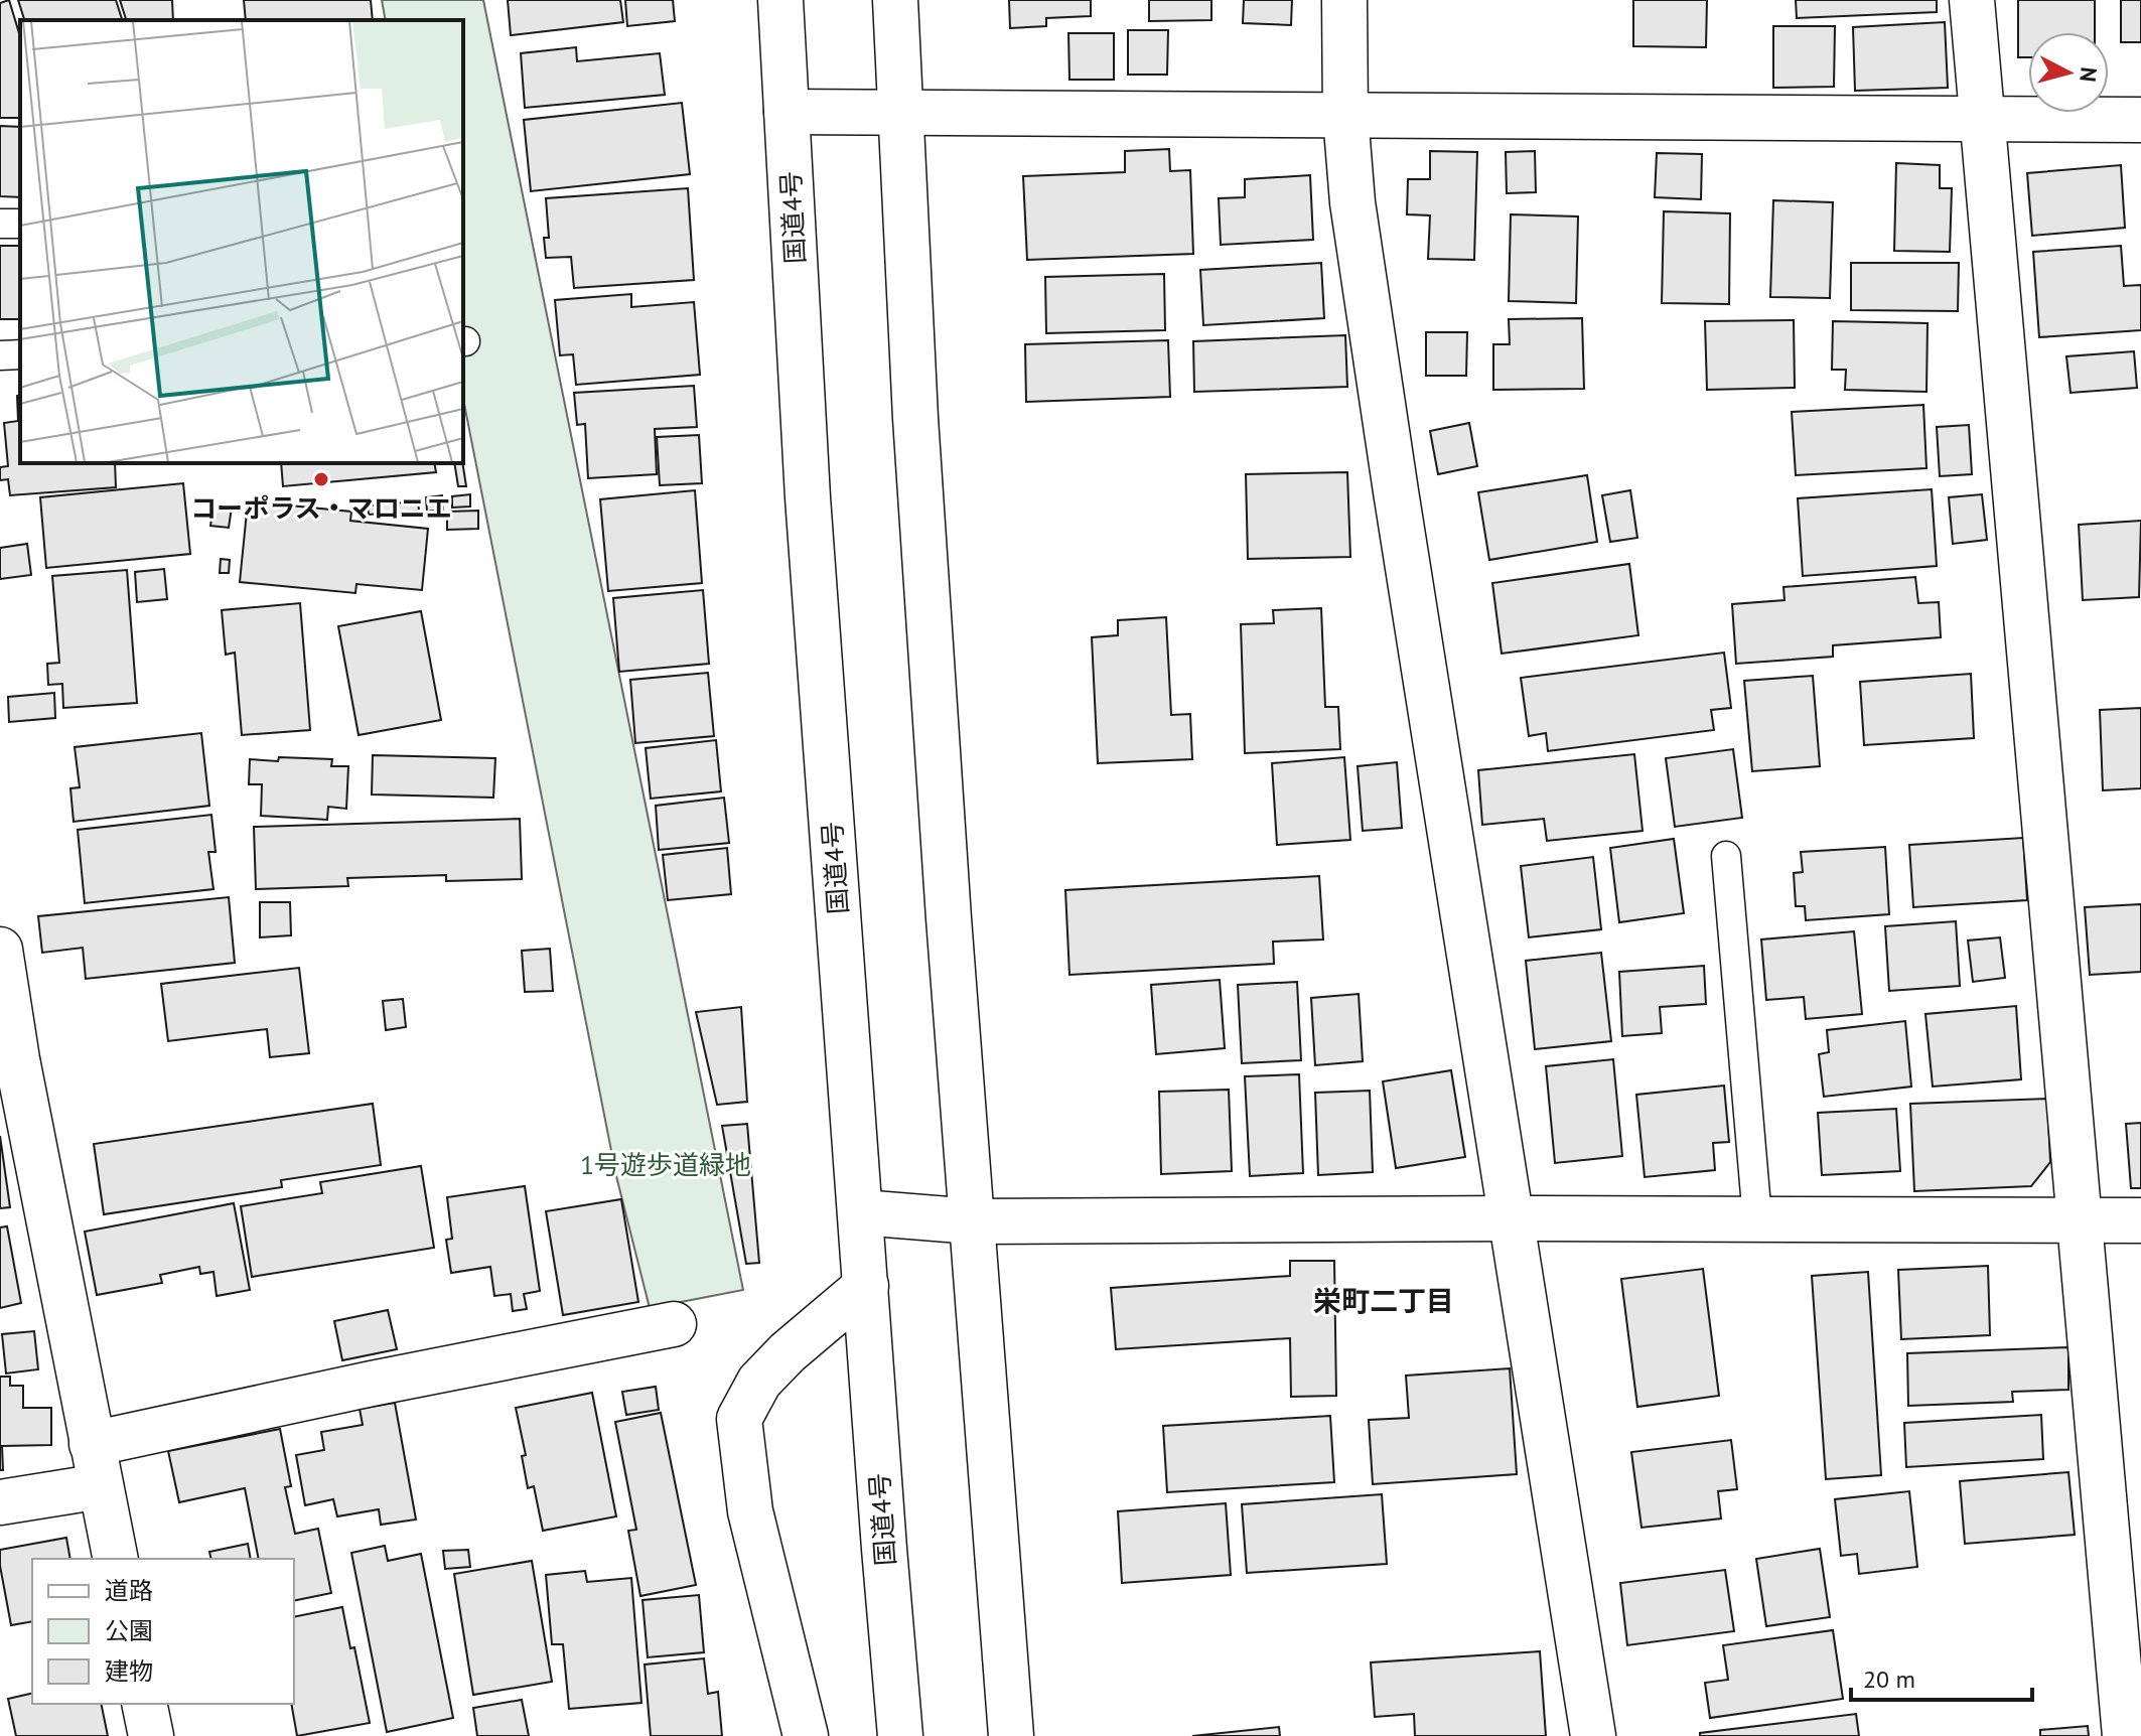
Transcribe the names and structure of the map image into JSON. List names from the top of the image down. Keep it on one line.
{"streets":{"main road":["国道4号"]},"districts":["栄町二丁目"],"parks":["1号遊歩道緑地"],"places":["コーポラス・マロニエ"],"legend":["道路","公園","建物"],"scale_bar":"20 m","north":"right"}
